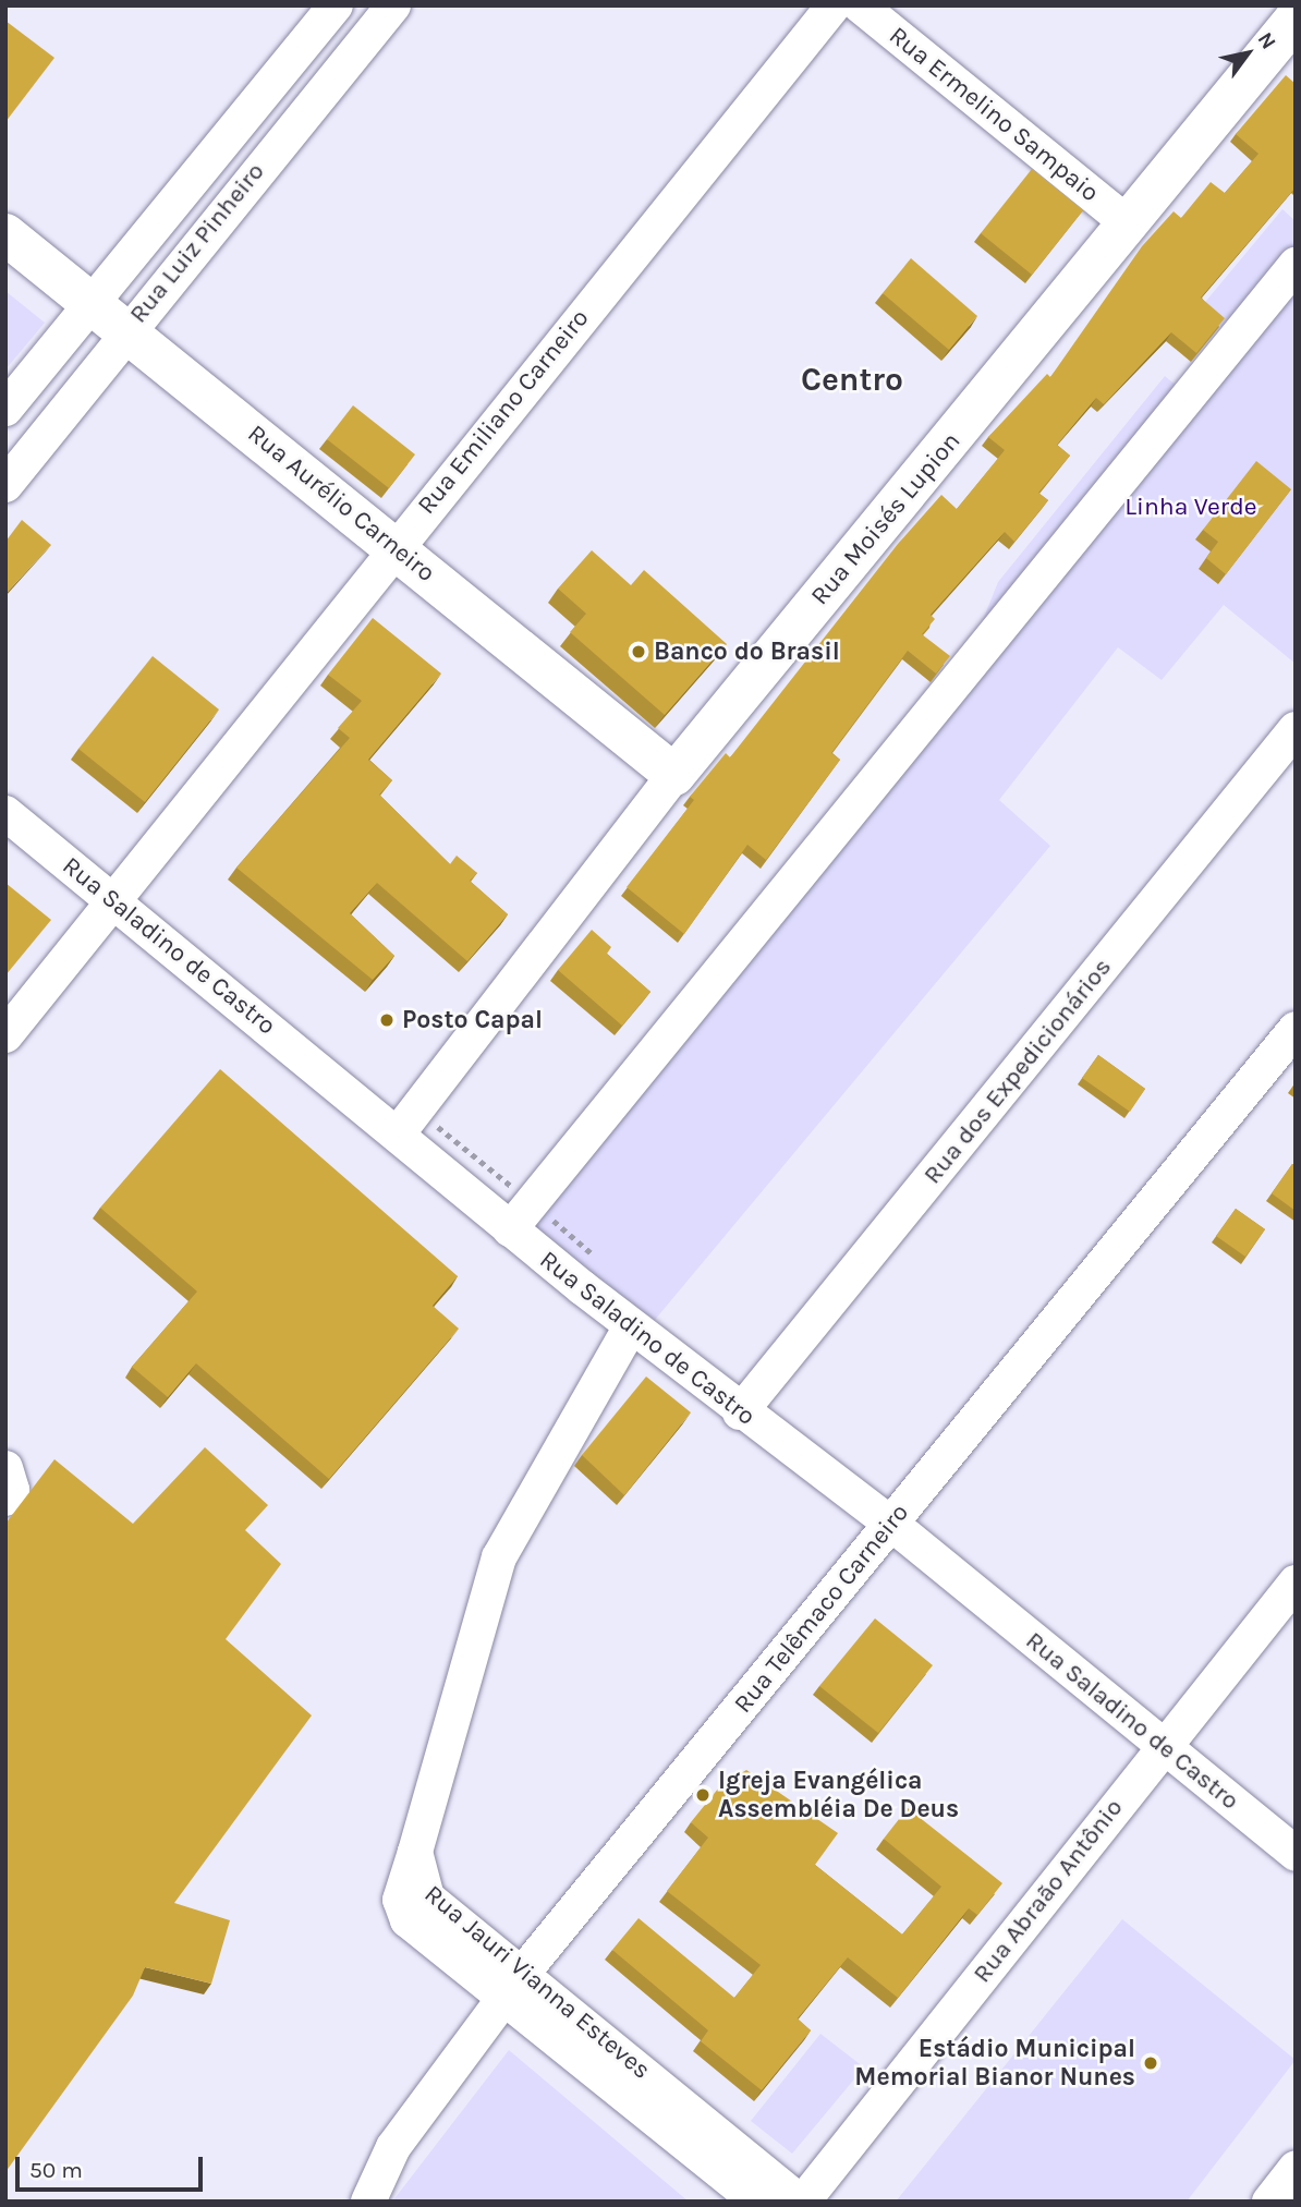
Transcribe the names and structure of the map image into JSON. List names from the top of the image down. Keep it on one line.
{"streets":{"main road":["Rua Aurélio Carneiro","Rua Moisés Lupion"],"street":["Rua Ermelino Sampaio","Rua Luiz Pinheiro","Rua Emiliano Carneiro","Rua Saladino de Castro","Rua dos Expedicionários","Rua Telêmaco Carneiro","Rua Abraão Antônio","Rua Jauri Vianna Esteves"]},"crossings":[["Rua Ermelino Sampaio","Rua Moisés Lupion"],["Rua Luiz Pinheiro","Rua Aurélio Carneiro"],["Rua Emiliano Carneiro","Rua Aurélio Carneiro"],["Rua Emiliano Carneiro","Rua Saladino de Castro"],["Rua Aurélio Carneiro","Rua Moisés Lupion"],["Rua Moisés Lupion","Rua Saladino de Castro"],["Rua Saladino de Castro","Rua dos Expedicionários"],["Rua Saladino de Castro","Rua Telêmaco Carneiro"],["Rua Saladino de Castro","Rua Abraão Antônio"],["Rua Saladino de Castro","Rua Jauri Vianna Esteves"],["Rua Telêmaco Carneiro","Rua Jauri Vianna Esteves"],["Rua Abraão Antônio","Rua Jauri Vianna Esteves"]],"districts":["Centro"],"parks":["Linha Verde"],"places":["Banco do Brasil","Posto Capal","Igreja Evangélica Assembléia De Deus","Estádio Municipal Memorial Bianor Nunes"],"scale_bar":"50 m","north":"top right"}
